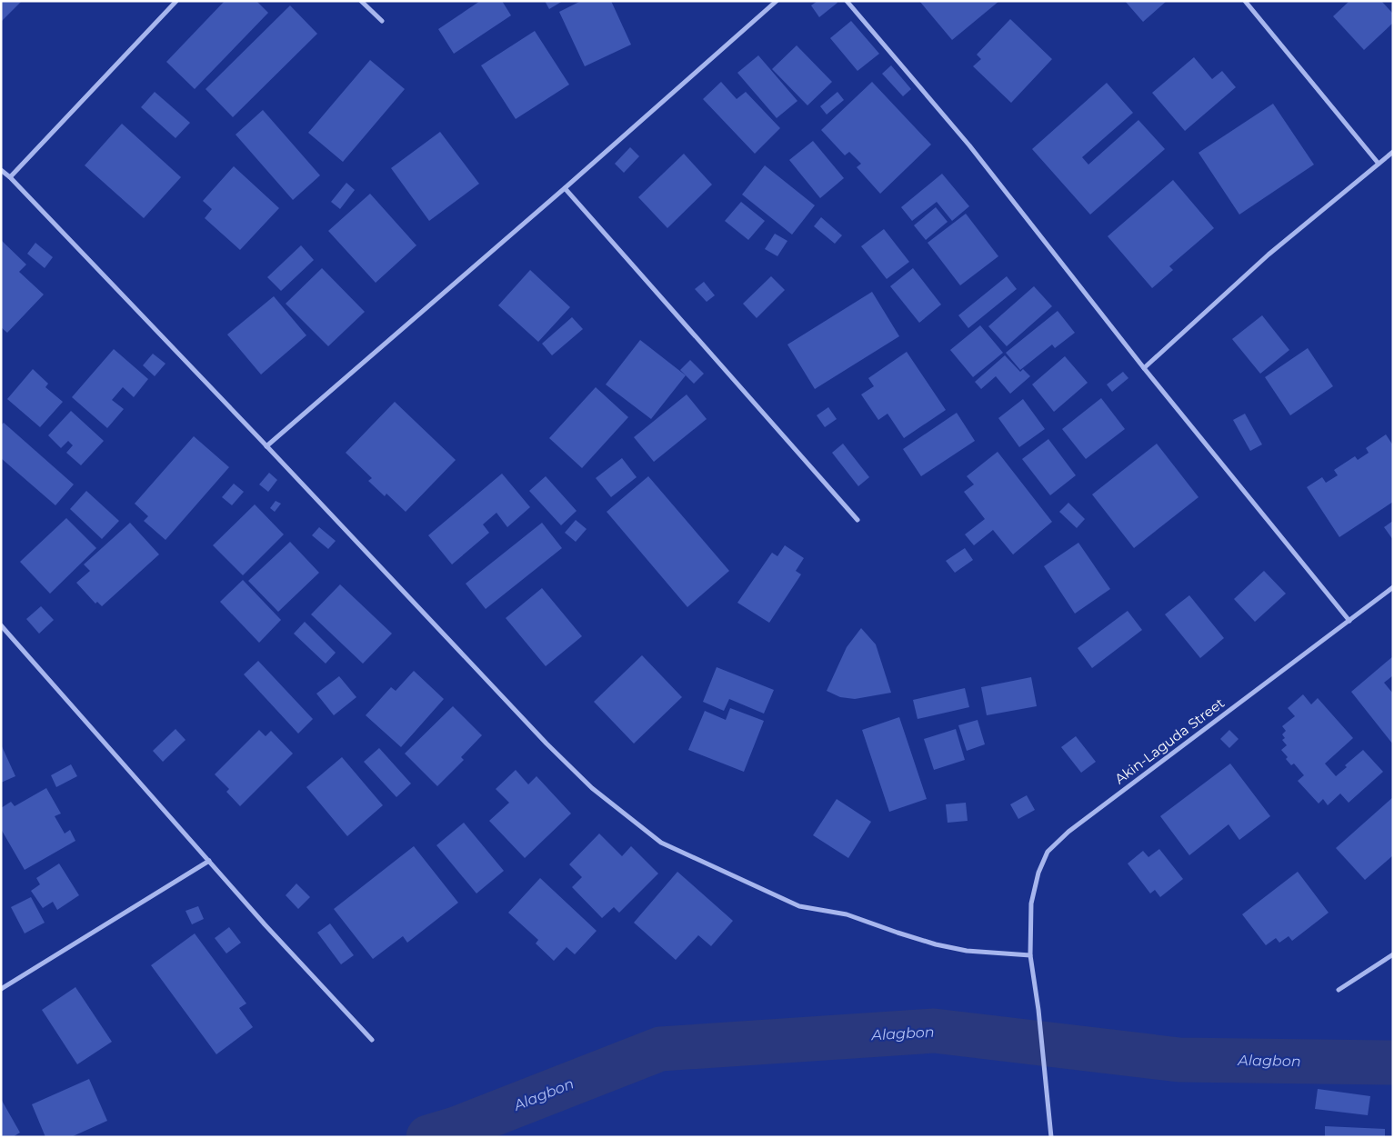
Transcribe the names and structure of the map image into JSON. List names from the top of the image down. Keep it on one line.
{"streets":{"street":["Akin-Laguda Street"]},"water":["Alagbon"]}
